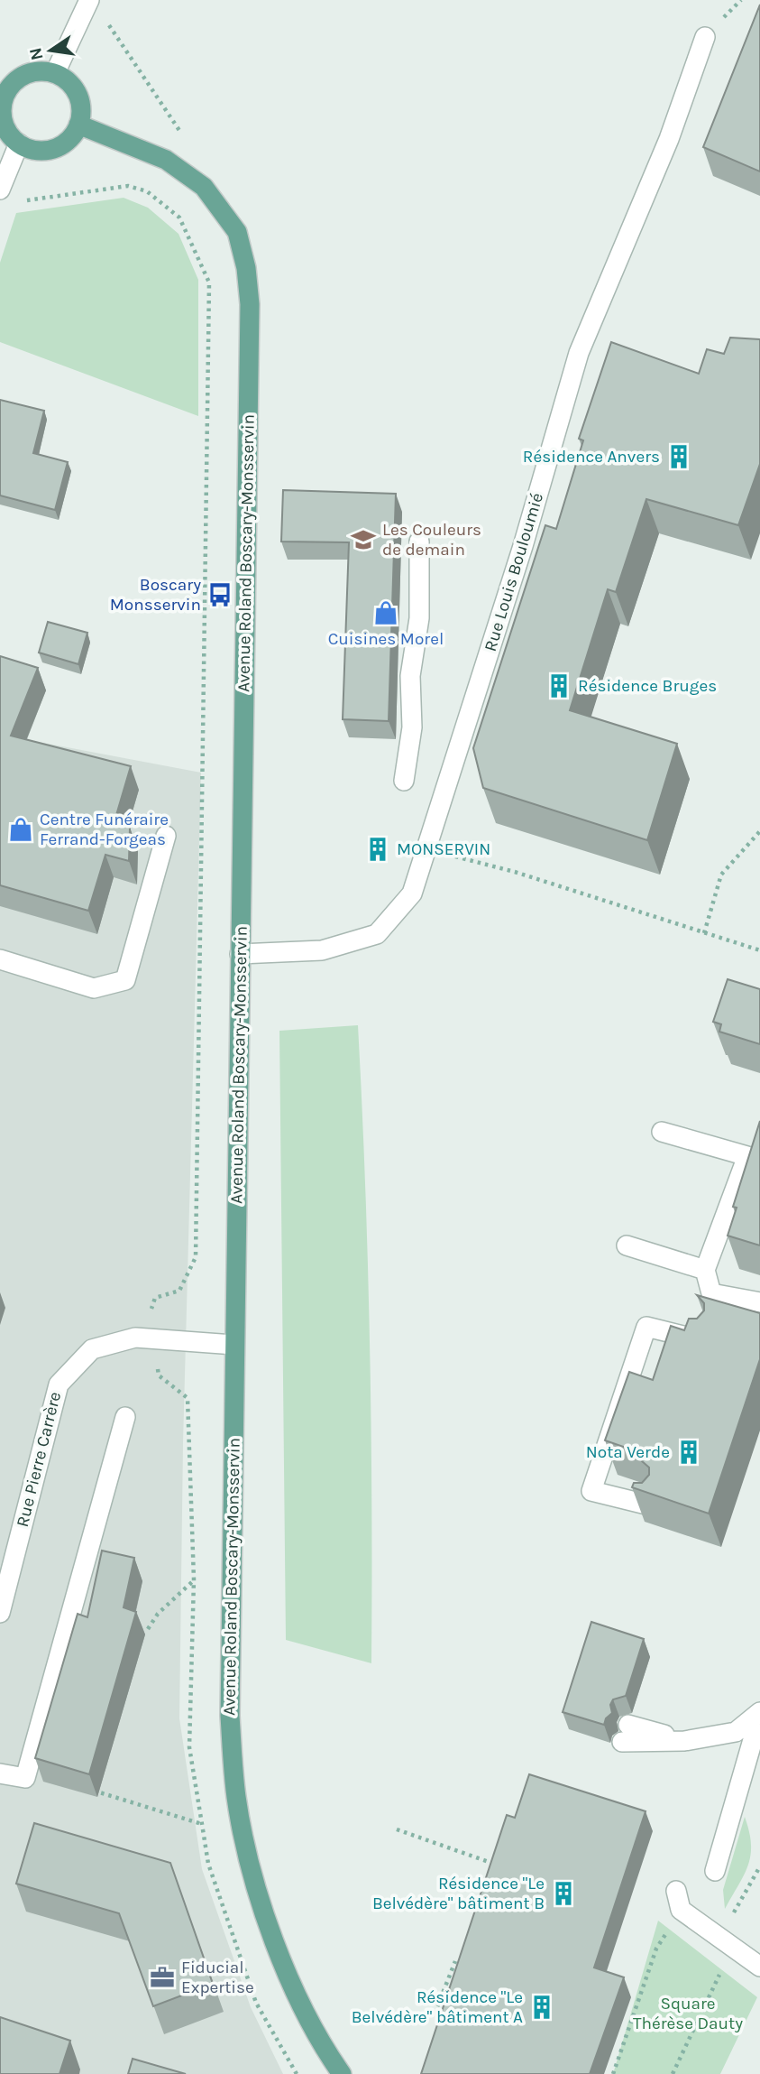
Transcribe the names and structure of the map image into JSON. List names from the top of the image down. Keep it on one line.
{"streets":{"main road":["Avenue Roland Boscary-Monsservin"],"street":["Rue Louis Bouloumié","Rue Pierre Carrère"]},"crossings":[["Avenue Roland Boscary-Monsservin","Rue Louis Bouloumié"],["Avenue Roland Boscary-Monsservin","Rue Pierre Carrère"]],"parks":["Square Thérèse Dauty"],"places":{"building":["Résidence Anvers","Résidence Bruges","MONSERVIN","Nota Verde","Résidence \"Le Belvédère\" bâtiment B","Résidence \"Le Belvédère\" bâtiment A"],"school or university":["Les Couleurs de demain"],"bus stop":["Boscary Monsservin"],"shop":["Cuisines Morel","Centre Funéraire Ferrand-Forgeas"],"office":["Fiducial Expertise"]},"north":"left"}
